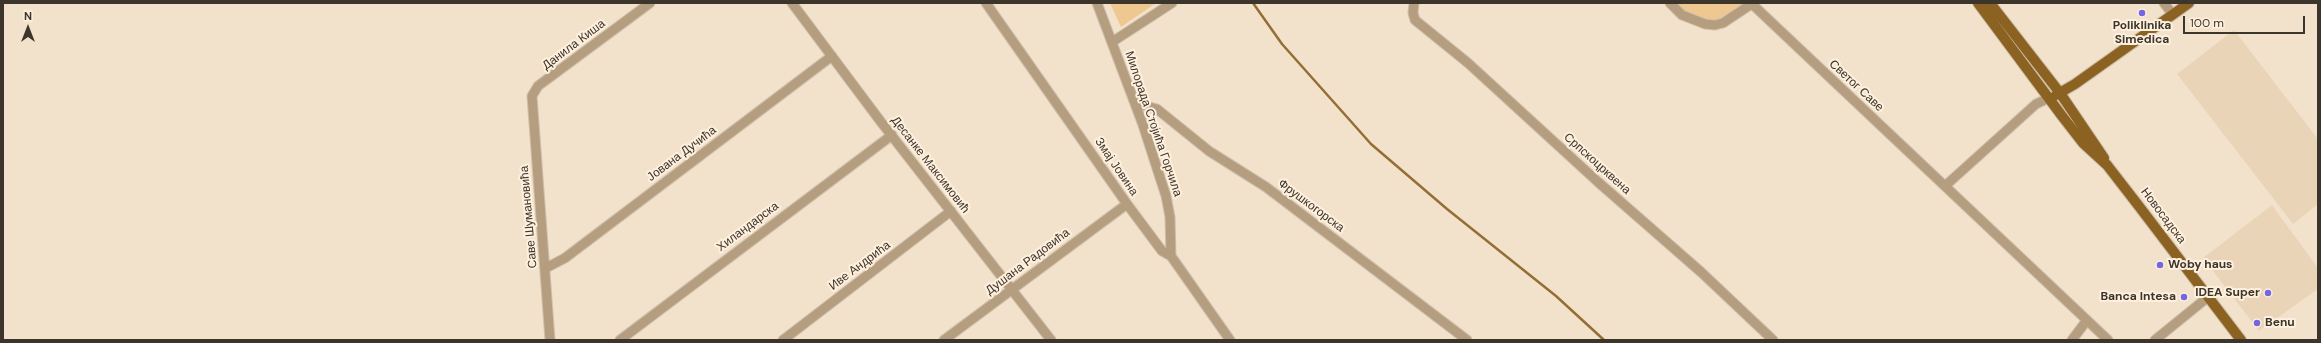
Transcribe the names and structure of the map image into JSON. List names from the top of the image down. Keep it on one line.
{"streets":{"main road":["Новосадска"],"street":["Данила Киша","Светог Саве","Милорада Стојића Горчила","Јована Дучића","Српскоцрквена","Десанке Максимовић","Змај Јовина","Фрушкогорска","Саве Шумановића","Хиландарска","Душана Радовића","Иве Андрића"]},"crossings":[["Данила Киша","Саве Шумановића"],["Милорада Стојића Горчила","Змај Јовина"],["Милорада Стојића Горчила","Фрушкогорска"],["Јована Дучића","Десанке Максимовић"],["Јована Дучића","Саве Шумановића"],["Десанке Максимовић","Хиландарска"],["Десанке Максимовић","Душана Радовића"],["Десанке Максимовић","Иве Андрића"],["Змај Јовина","Душана Радовића"]],"places":["Poliklinika Simedica","Woby haus","IDEA Super","Banca Intesa","Benu"],"scale_bar":"100 m","north":"top"}
